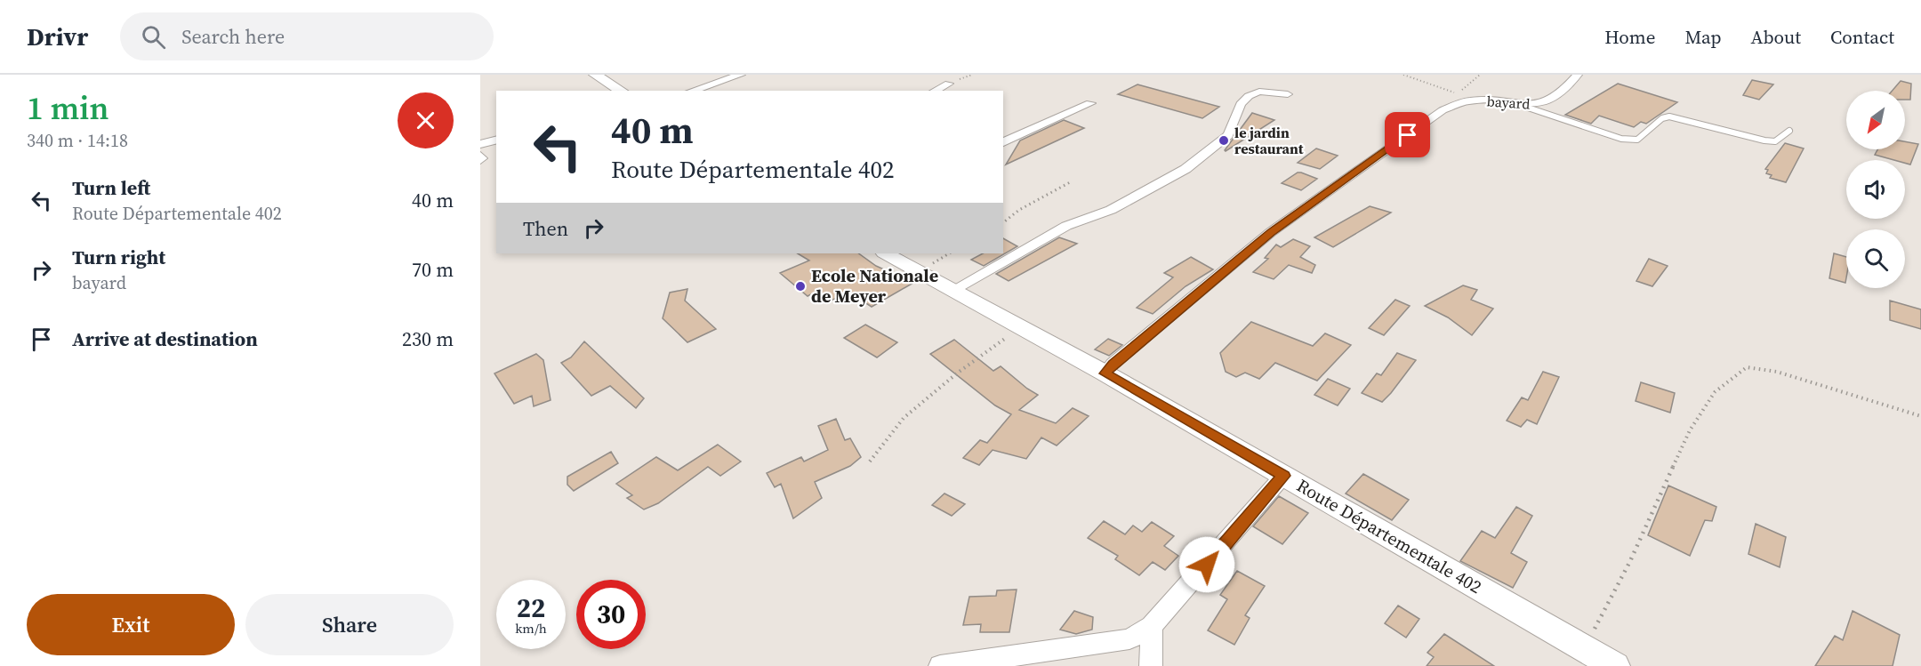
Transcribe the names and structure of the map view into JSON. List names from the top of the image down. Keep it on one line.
{"streets":{"main road":["Route Départementale 402"],"street":["bayard"]},"crossings":[["bayard","Route Départementale 402"]],"places":["le jardin restaurant","Ecole Nationale de Meyer"],"north":"bottom left","page":{"header":"Drivr","search":"Search here","nav":["Home","Map","About","Contact"],"heading":["1 min","340 m · 14:18"],"turn":["40 m","Route Départementale 402"],"list":[{"name":"Turn left","note":"Route Départementale 402","value":"40 m"},{"name":"Turn right","note":"bayard","value":"70 m"},{"name":"Arrive at destination","value":"230 m"}],"then":"Then","speed":"22 km/h","limit":"30","buttons":["Exit","Share"]}}
